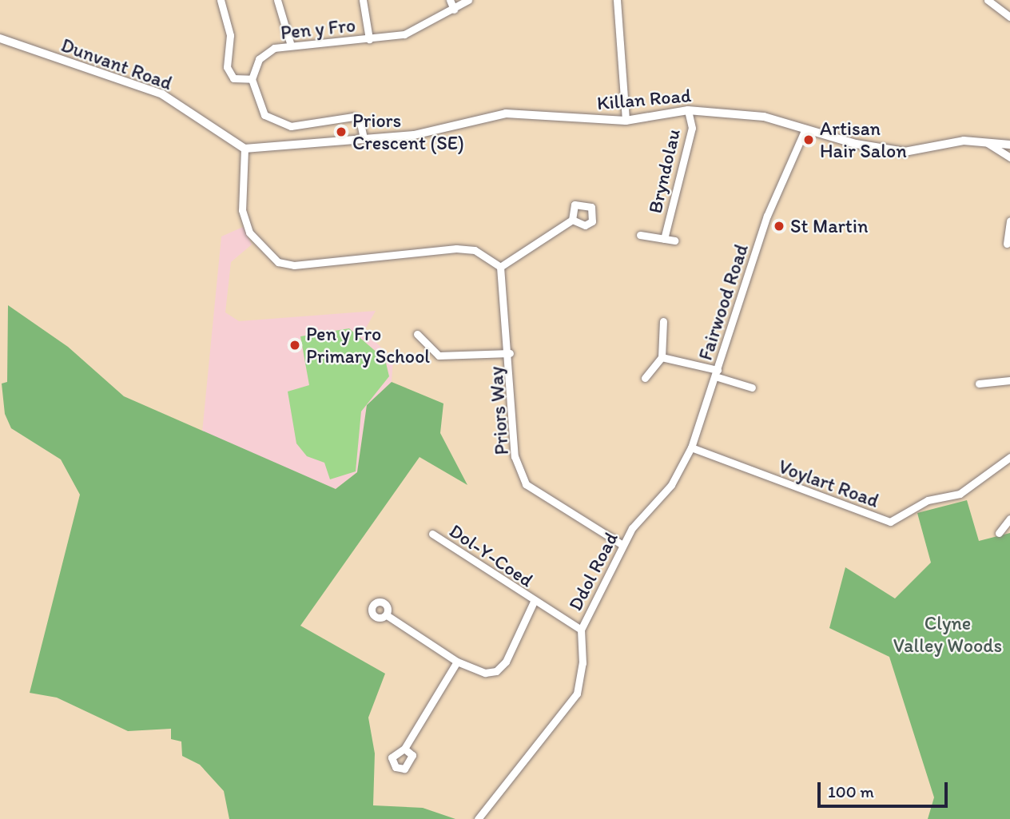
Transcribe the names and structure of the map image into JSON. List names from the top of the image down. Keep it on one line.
{"streets":{"street":["Pen y Fro","Dunvant Road","Killan Road","Bryndolau","Fairwood Road","Priors Way","Voylart Road","Dol-Y-Coed","Ddol Road"]},"crossings":[["Dunvant Road","Killan Road"],["Killan Road","Bryndolau"],["Killan Road","Fairwood Road"],["Fairwood Road","Voylart Road"],["Fairwood Road","Ddol Road"],["Priors Way","Ddol Road"],["Dol-Y-Coed","Ddol Road"]],"parks":["Clyne Valley Woods"],"places":["Priors Crescent (SE)","Artisan Hair Salon","St Martin","Pen y Fro Primary School"],"scale_bar":"100 m"}
